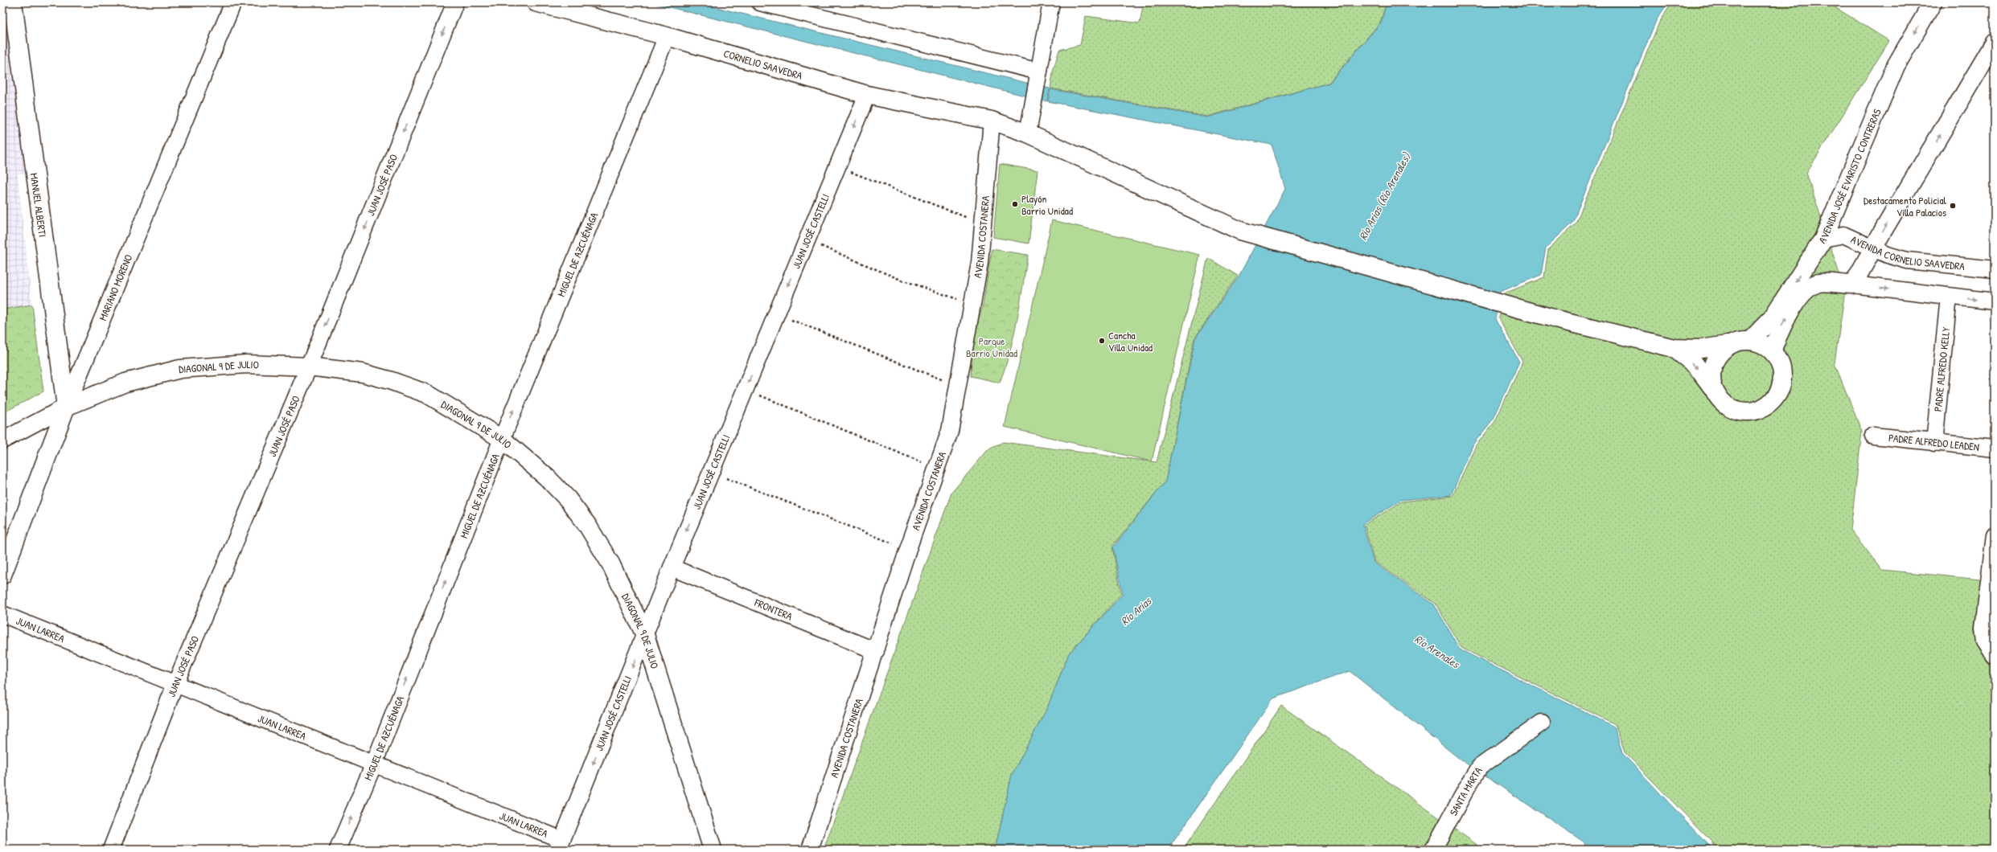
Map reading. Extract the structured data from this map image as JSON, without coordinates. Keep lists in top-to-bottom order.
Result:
{
  "streets": {
    "street": [
      "CORNELIO SAAVEDRA",
      "AVENIDA JOSÉ EVARISTO CONTRERAS",
      "JUAN JOSÉ PASO",
      "MANUEL ALBERTI",
      "JUAN JOSÉ CASTELLI",
      "AVENIDA COSTANERA",
      "AVENIDA CORNELIO SAAVEDRA",
      "MIGUEL DE AZCUÉNAGA",
      "MARIANO MORENO",
      "DIAGONAL 9 DE JULIO",
      "PADRE ALFREDO KELLY",
      "PADRE ALFREDO LEADEN",
      "FRONTERA",
      "JUAN LARREA",
      "SANTA MARTA"
    ]
  },
  "crossings": [
    ["CORNELIO SAAVEDRA", "JUAN JOSÉ CASTELLI"],
    ["CORNELIO SAAVEDRA", "AVENIDA COSTANERA"],
    ["CORNELIO SAAVEDRA", "MIGUEL DE AZCUÉNAGA"],
    ["AVENIDA JOSÉ EVARISTO CONTRERAS", "AVENIDA CORNELIO SAAVEDRA"],
    ["JUAN JOSÉ PASO", "DIAGONAL 9 DE JULIO"],
    ["JUAN JOSÉ PASO", "JUAN LARREA"],
    ["MANUEL ALBERTI", "MARIANO MORENO"],
    ["MANUEL ALBERTI", "DIAGONAL 9 DE JULIO"],
    ["JUAN JOSÉ CASTELLI", "DIAGONAL 9 DE JULIO"],
    ["JUAN JOSÉ CASTELLI", "FRONTERA"],
    ["JUAN JOSÉ CASTELLI", "JUAN LARREA"],
    ["AVENIDA COSTANERA", "FRONTERA"],
    ["MIGUEL DE AZCUÉNAGA", "DIAGONAL 9 DE JULIO"],
    ["MIGUEL DE AZCUÉNAGA", "JUAN LARREA"],
    ["MARIANO MORENO", "DIAGONAL 9 DE JULIO"],
    ["PADRE ALFREDO KELLY", "PADRE ALFREDO LEADEN"]
  ],
  "one_way": ["JUAN JOSÉ PASO", "JUAN JOSÉ CASTELLI", "MIGUEL DE AZCUÉNAGA"],
  "water": ["Río Arias (Río Arenales)", "Río Arias", "Río Arenales"],
  "parks": ["Parque Barrio Unidad"],
  "places": ["Playón Barrio Unidad", "Destacamento Policial Villa Palacios", "Cancha Villa Unidad"]
}
